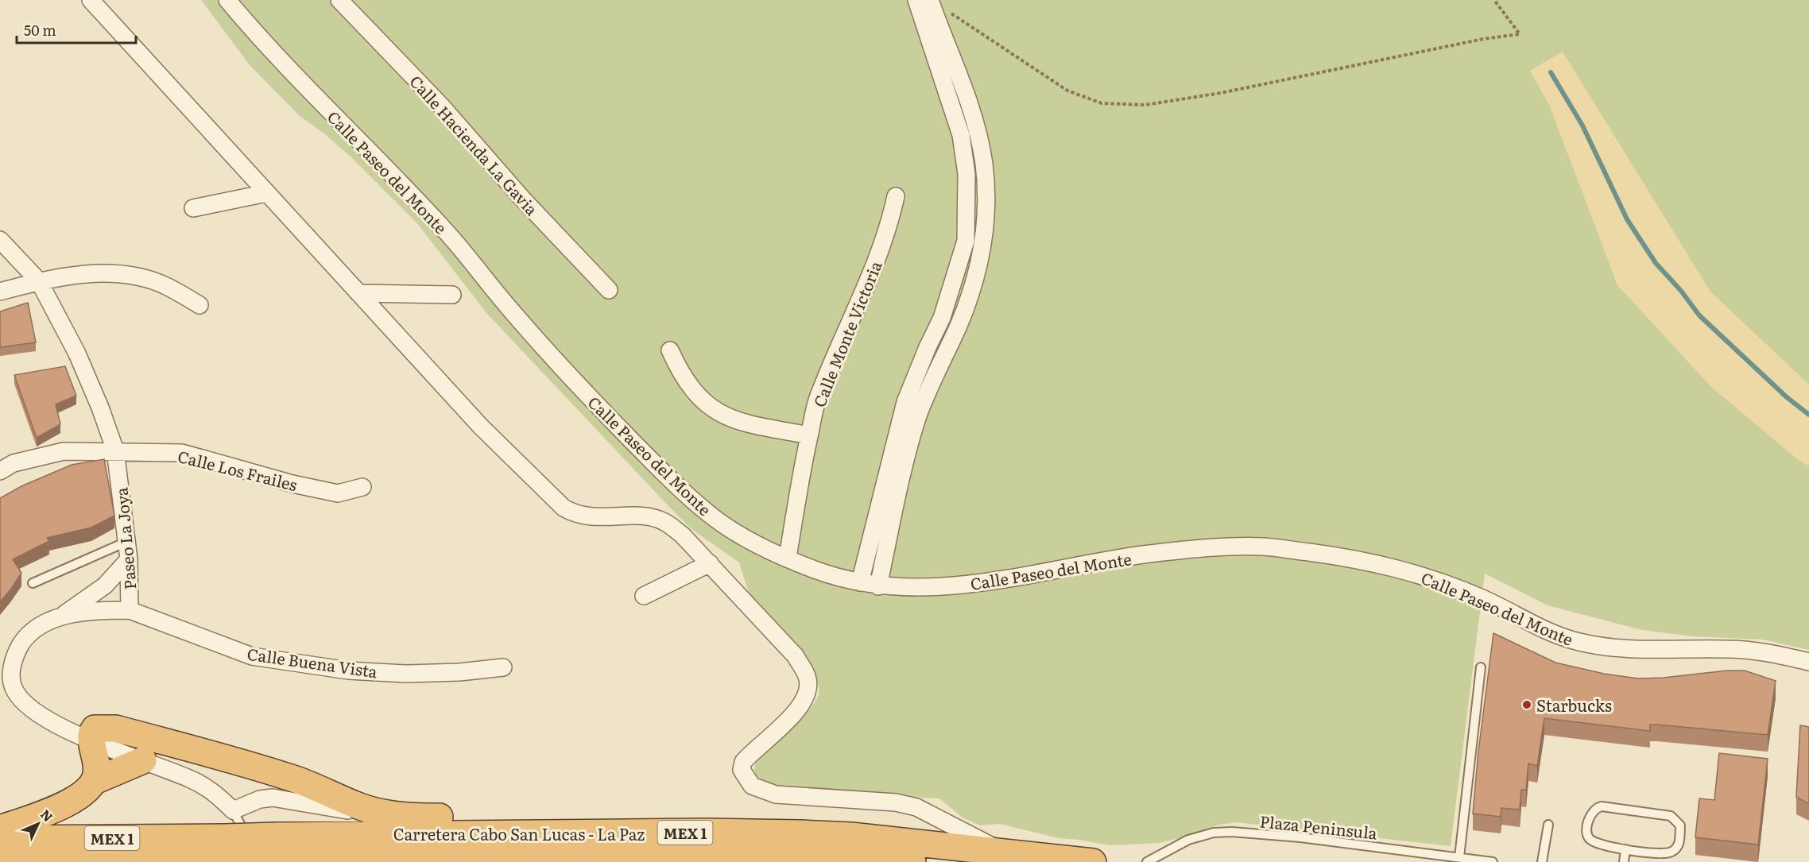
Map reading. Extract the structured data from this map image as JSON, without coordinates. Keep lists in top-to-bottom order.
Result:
{
  "streets": {
    "highway": ["MEX 1", "Carretera Cabo San Lucas - La Paz"],
    "street": [
      "Calle Hacienda La Gavia",
      "Calle Paseo del Monte",
      "Calle Monte Victoria",
      "Calle Los Frailes",
      "Paseo La Joya",
      "Calle Buena Vista"
    ],
    "lane": ["Plaza Peninsula"]
  },
  "crossings": [
    ["Calle Paseo del Monte", "Calle Monte Victoria"],
    ["Calle Los Frailes", "Paseo La Joya"],
    ["Paseo La Joya", "Calle Buena Vista"]
  ],
  "places": ["Starbucks"],
  "scale_bar": "50 m",
  "north": "top right"
}
